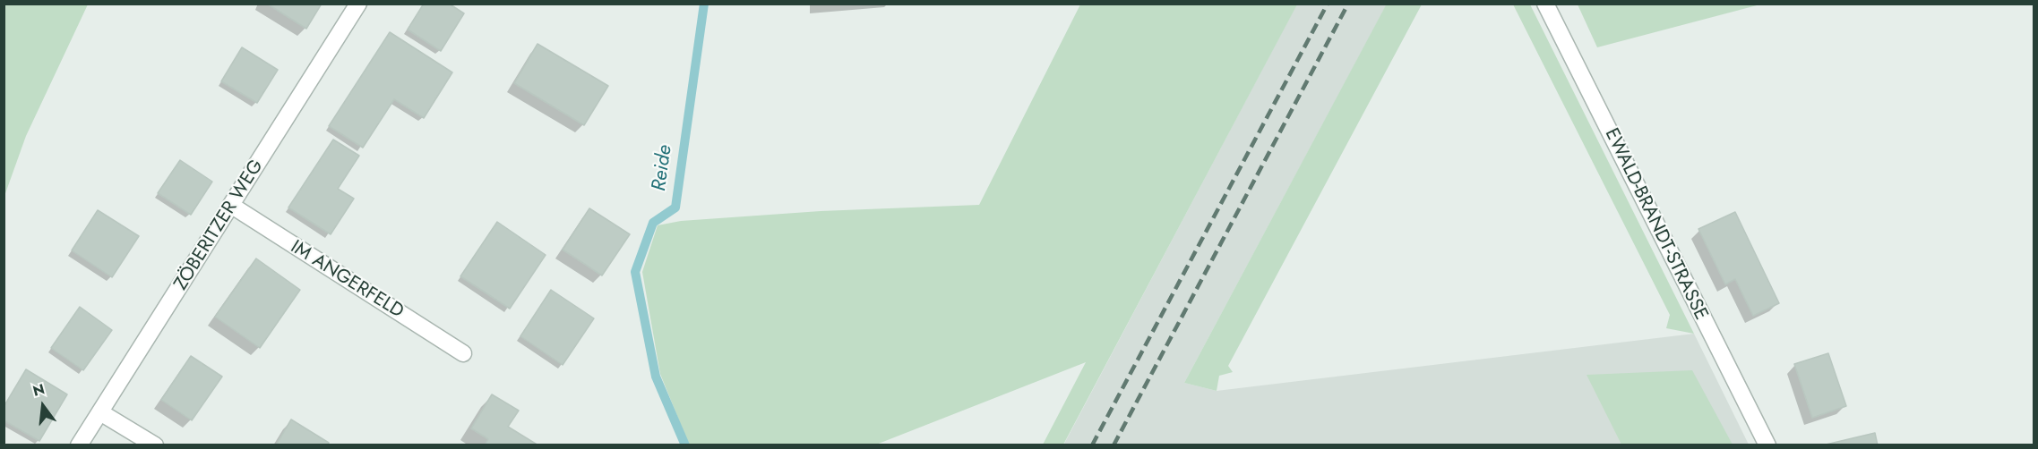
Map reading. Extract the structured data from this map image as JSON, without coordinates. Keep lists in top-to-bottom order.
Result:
{
  "streets": {
    "street": ["EWALD-BRANDT-STRASSE", "ZÖBERITZER WEG", "IM ANGERFELD"]
  },
  "crossings": [
    ["ZÖBERITZER WEG", "IM ANGERFELD"]
  ],
  "water": ["Reide"],
  "north": "top"
}
